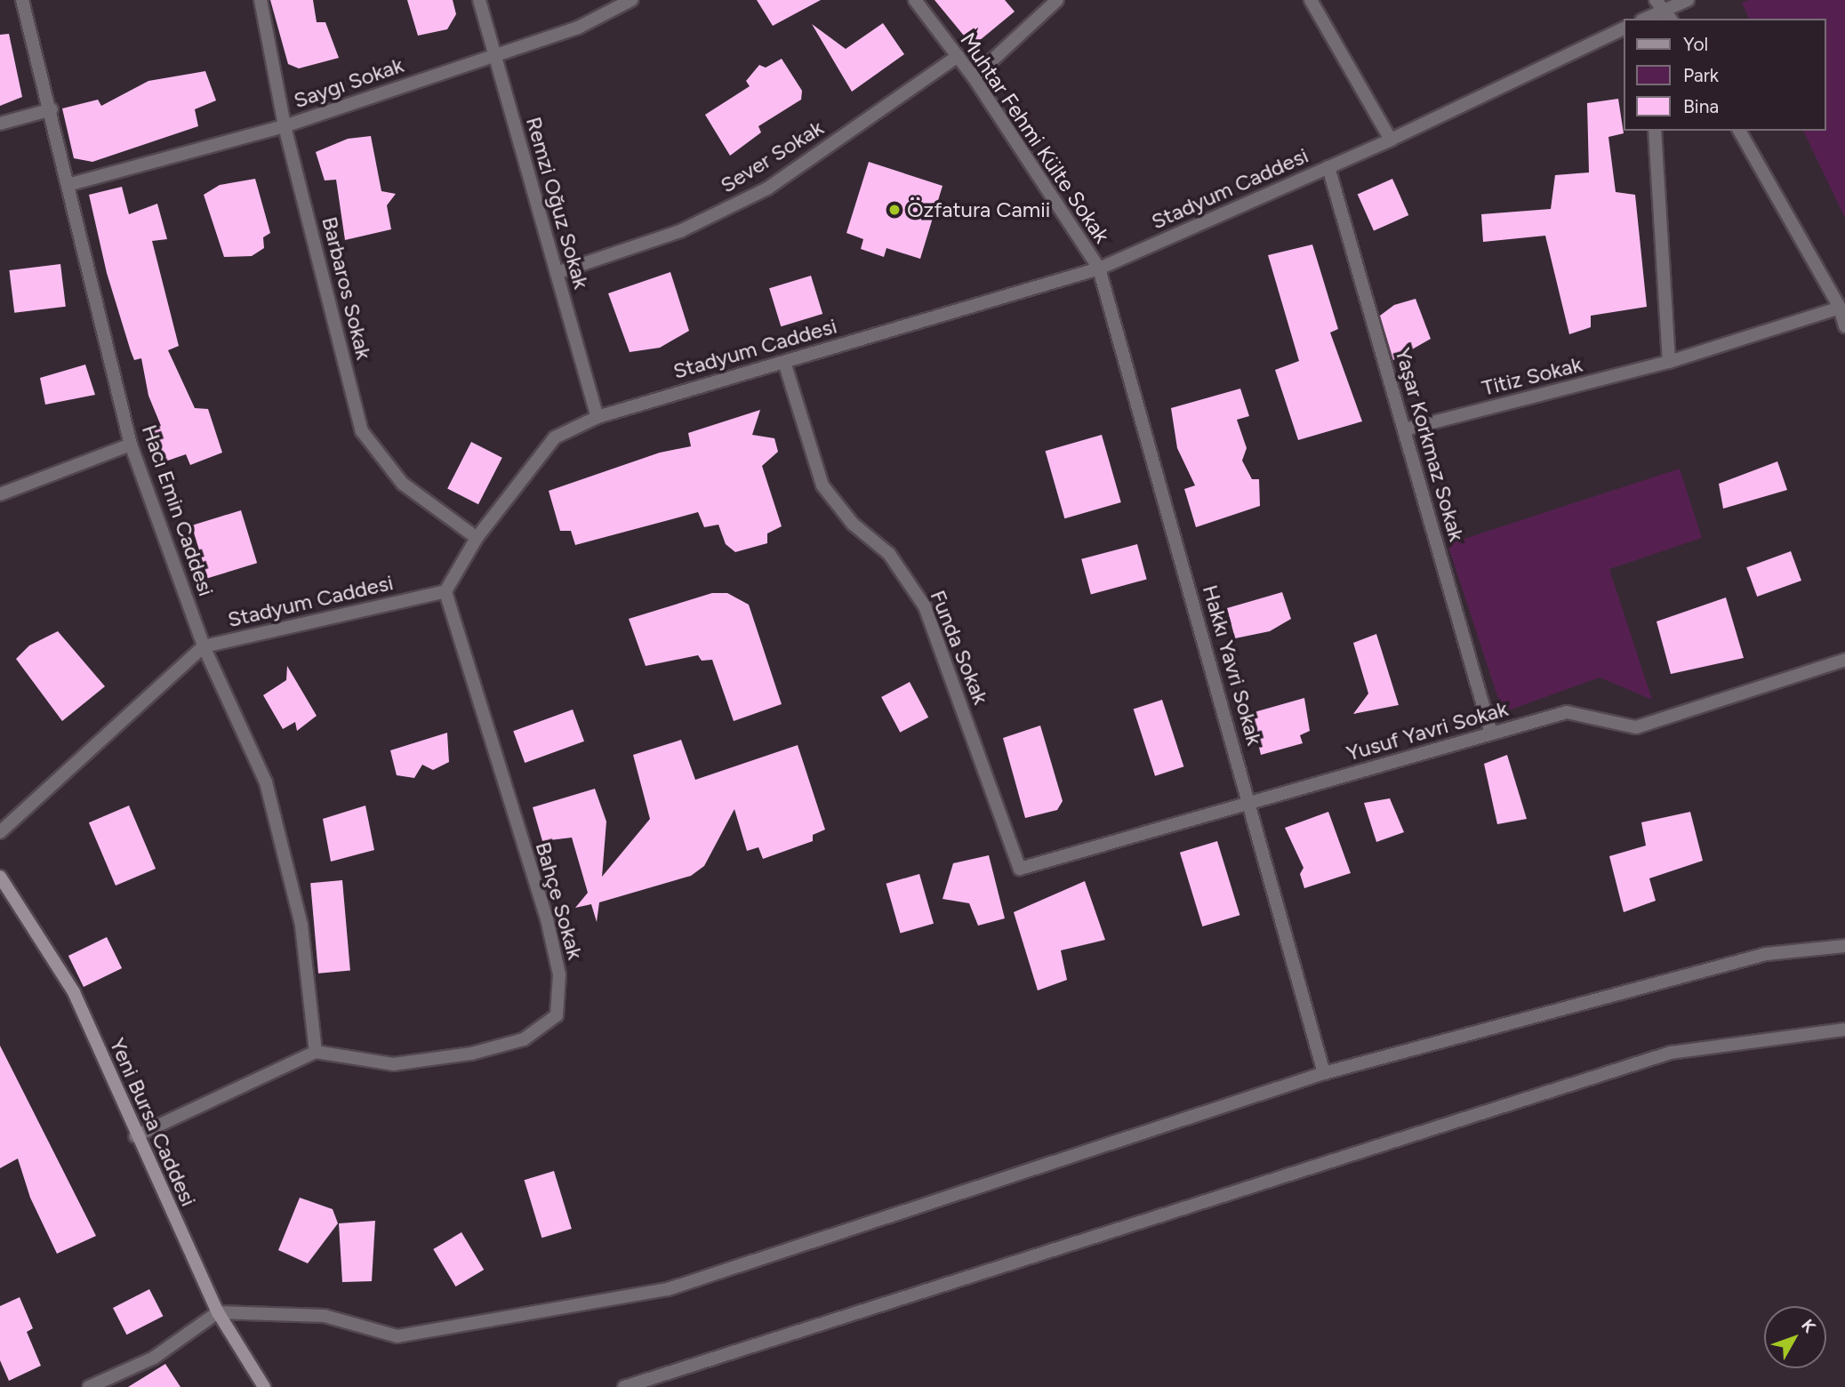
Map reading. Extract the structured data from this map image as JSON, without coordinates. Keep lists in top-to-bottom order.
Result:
{
  "streets": {
    "main road": ["Yeni Bursa Caddesi"],
    "street": [
      "Saygı Sokak",
      "Muhtar Fehmi Külte Sokak",
      "Sever Sokak",
      "Stadyum Caddesi",
      "Remzi Oğuz Sokak",
      "Barbaros Sokak",
      "Titiz Sokak",
      "Yaşar Korkmaz Sokak",
      "Hacı Emin Caddesi",
      "Funda Sokak",
      "Hakkı Yavri Sokak",
      "Yusuf Yavri Sokak",
      "Bahçe Sokak"
    ]
  },
  "crossings": [
    ["Saygı Sokak", "Remzi Oğuz Sokak"],
    ["Saygı Sokak", "Barbaros Sokak"],
    ["Saygı Sokak", "Hacı Emin Caddesi"],
    ["Muhtar Fehmi Külte Sokak", "Sever Sokak"],
    ["Muhtar Fehmi Külte Sokak", "Stadyum Caddesi"],
    ["Muhtar Fehmi Külte Sokak", "Hakkı Yavri Sokak"],
    ["Sever Sokak", "Remzi Oğuz Sokak"],
    ["Stadyum Caddesi", "Remzi Oğuz Sokak"],
    ["Stadyum Caddesi", "Barbaros Sokak"],
    ["Stadyum Caddesi", "Yaşar Korkmaz Sokak"],
    ["Stadyum Caddesi", "Hacı Emin Caddesi"],
    ["Stadyum Caddesi", "Funda Sokak"],
    ["Stadyum Caddesi", "Hakkı Yavri Sokak"],
    ["Stadyum Caddesi", "Bahçe Sokak"],
    ["Titiz Sokak", "Yaşar Korkmaz Sokak"],
    ["Yaşar Korkmaz Sokak", "Yusuf Yavri Sokak"],
    ["Hacı Emin Caddesi", "Bahçe Sokak"],
    ["Funda Sokak", "Yusuf Yavri Sokak"],
    ["Hakkı Yavri Sokak", "Yusuf Yavri Sokak"]
  ],
  "places": ["Özfatura Camii"],
  "legend": ["Yol", "Park", "Bina"],
  "north": "top right"
}
